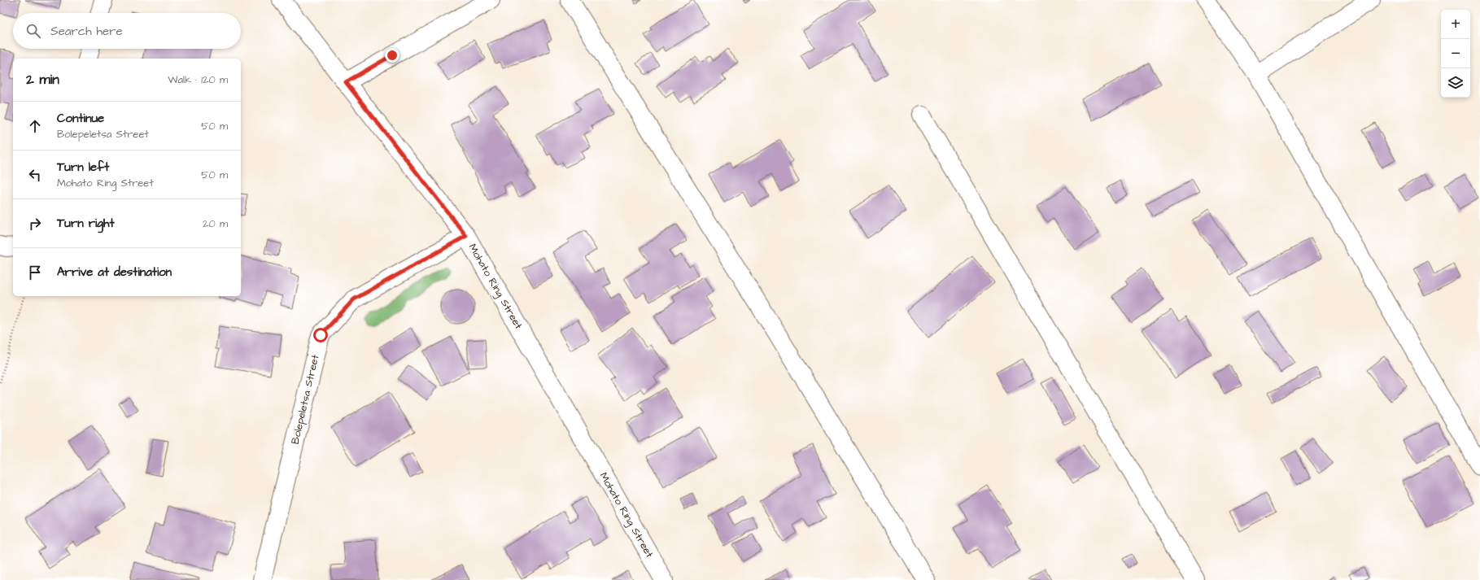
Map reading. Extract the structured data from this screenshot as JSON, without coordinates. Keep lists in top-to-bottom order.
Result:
{
  "streets": {
    "street": ["Mohato Ring Street", "Bolepeletsa Street"]
  },
  "crossings": [
    ["Mohato Ring Street", "Bolepeletsa Street"]
  ],
  "page": {
    "map_buttons": ["+", "−"],
    "search": "Search here",
    "heading": ["2 min", "Walk · 120 m"],
    "list": [
      ["Continue", "Bolepeletsa Street", "50 m"],
      ["Turn left", "Mohato Ring Street", "50 m"],
      ["Turn right", "20 m"],
      "Arrive at destination"
    ]
  }
}
